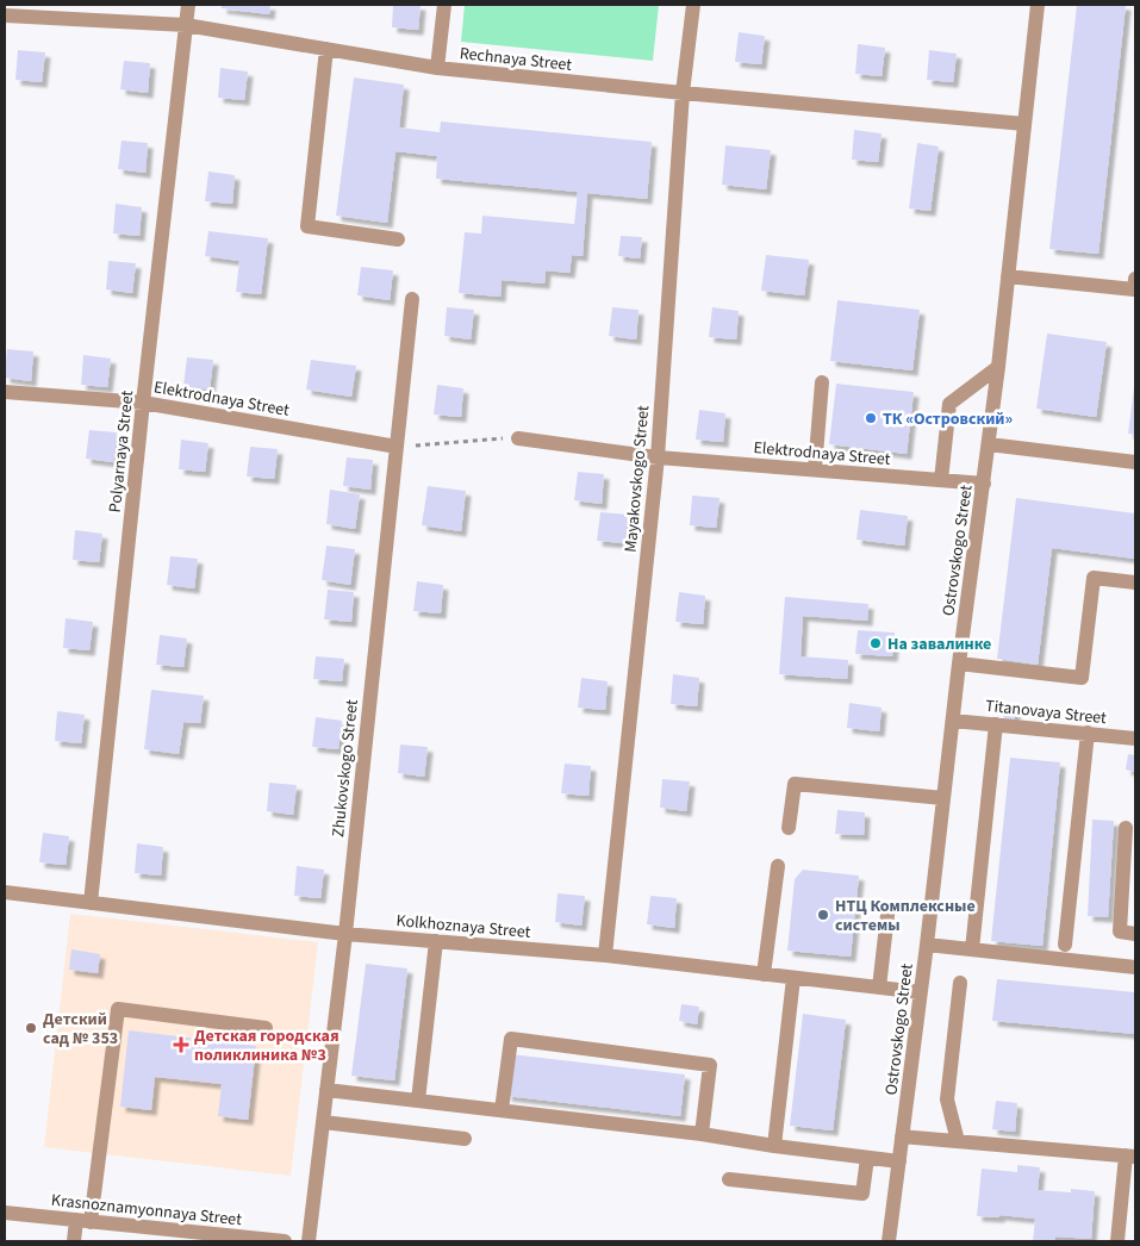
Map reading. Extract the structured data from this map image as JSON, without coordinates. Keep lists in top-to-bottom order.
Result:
{
  "streets": {
    "street": [
      "Rechnaya Street",
      "Elektrodnaya Street",
      "Polyarnaya Street",
      "Mayakovskogo Street",
      "Ostrovskogo Street",
      "Titanovaya Street",
      "Zhukovskogo Street",
      "Kolkhoznaya Street",
      "Krasnoznamyonnaya Street"
    ]
  },
  "crossings": [
    ["Rechnaya Street", "Polyarnaya Street"],
    ["Rechnaya Street", "Mayakovskogo Street"],
    ["Rechnaya Street", "Ostrovskogo Street"],
    ["Elektrodnaya Street", "Polyarnaya Street"],
    ["Elektrodnaya Street", "Mayakovskogo Street"],
    ["Elektrodnaya Street", "Ostrovskogo Street"],
    ["Elektrodnaya Street", "Zhukovskogo Street"],
    ["Polyarnaya Street", "Kolkhoznaya Street"],
    ["Mayakovskogo Street", "Kolkhoznaya Street"],
    ["Ostrovskogo Street", "Titanovaya Street"],
    ["Ostrovskogo Street", "Kolkhoznaya Street"],
    ["Zhukovskogo Street", "Kolkhoznaya Street"]
  ],
  "places": {
    "other": [
      "ТК «Островский»",
      "На завалинке",
      "НТЦ Комплексные системы",
      "Детский сад № 353"
    ],
    "health": ["Детская городская поликлиника №3"]
  }
}
